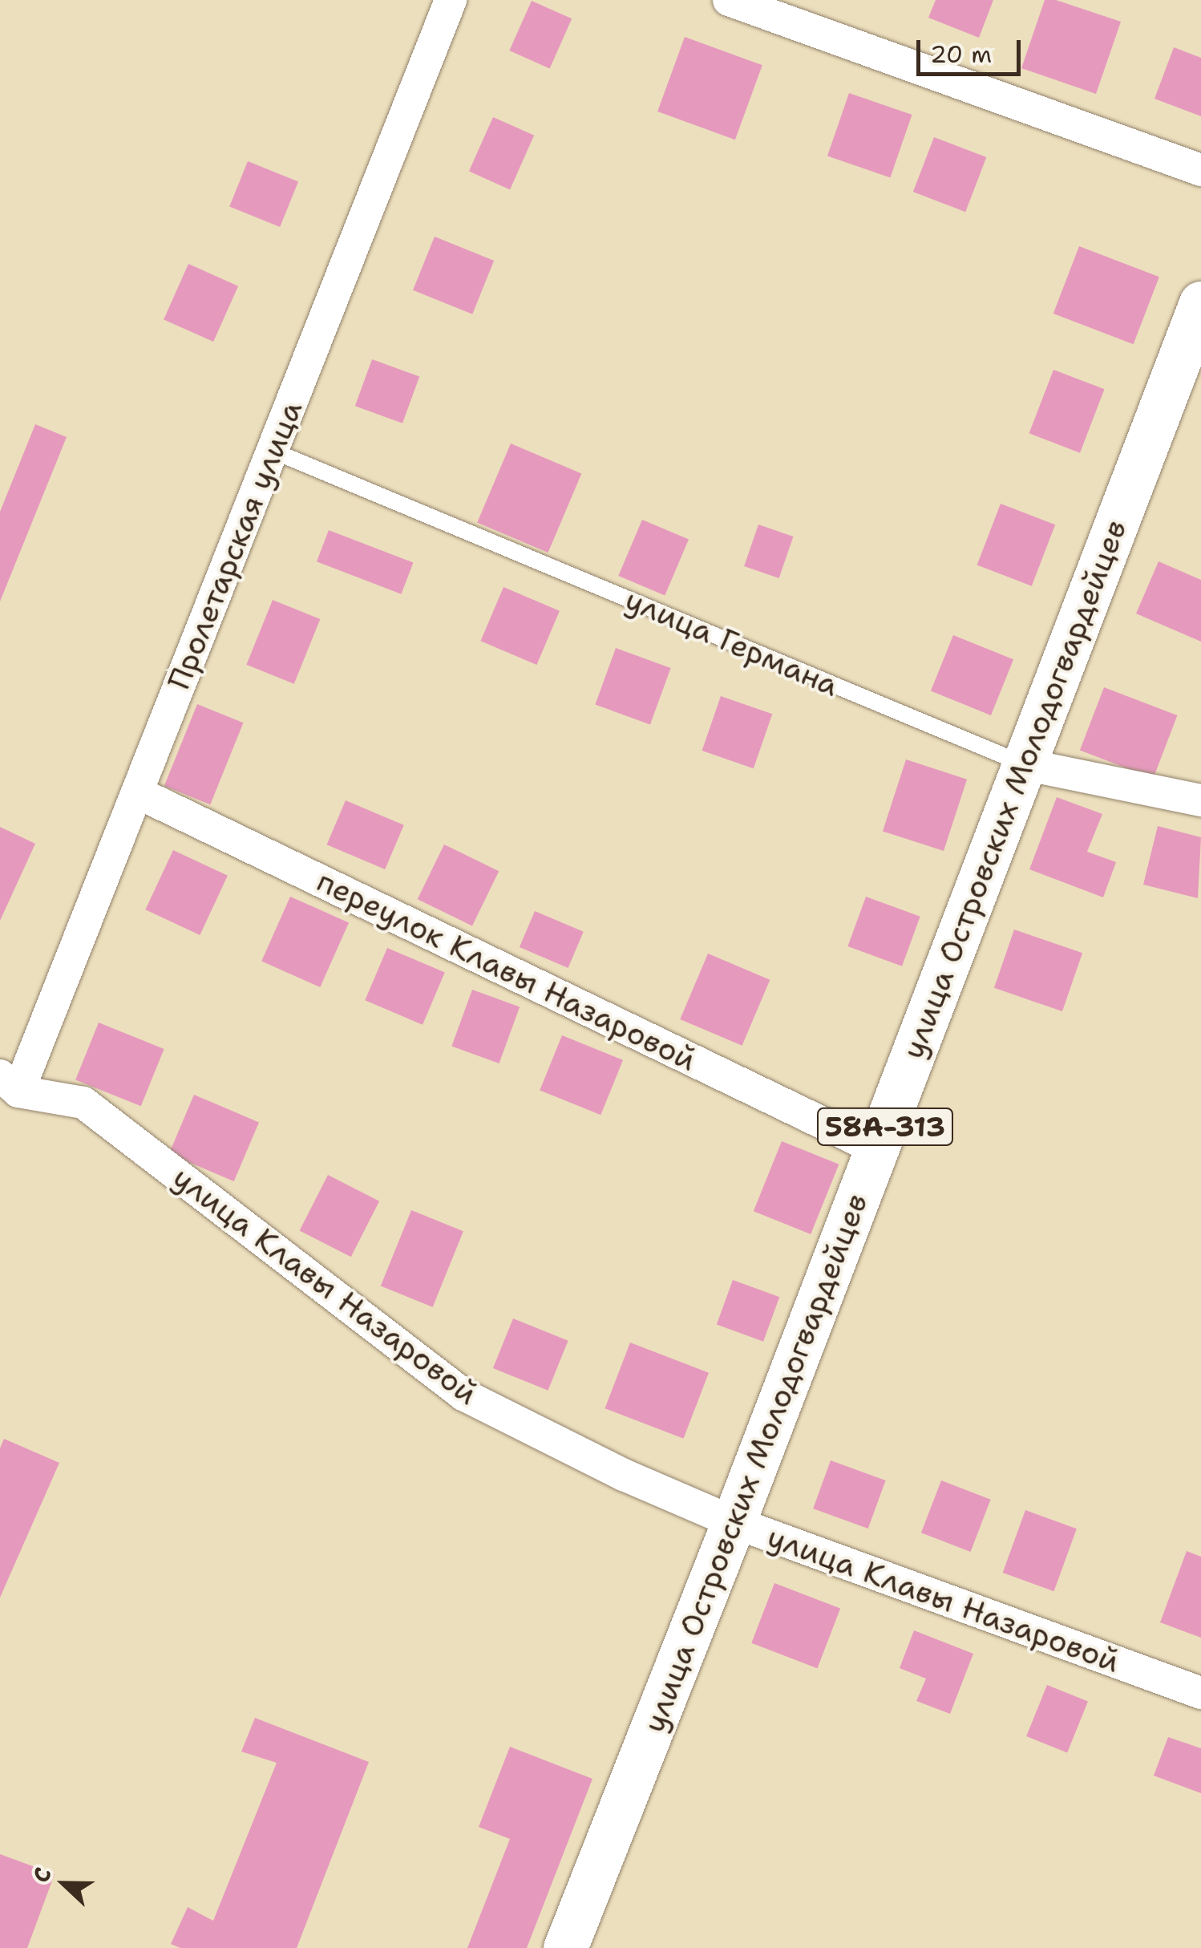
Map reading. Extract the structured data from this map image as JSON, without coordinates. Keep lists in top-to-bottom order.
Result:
{
  "streets": {
    "main road": ["улица Островских Молодогвардейцев", "58А-313"],
    "street": [
      "Пролетарская улица",
      "улица Германа",
      "переулок Клавы Назаровой",
      "улица Клавы Назаровой"
    ]
  },
  "crossings": [
    ["Пролетарская улица", "улица Германа"],
    ["Пролетарская улица", "переулок Клавы Назаровой"],
    ["Пролетарская улица", "улица Клавы Назаровой"],
    ["улица Германа", "улица Островских Молодогвардейцев"],
    ["улица Островских Молодогвардейцев", "переулок Клавы Назаровой"],
    ["улица Островских Молодогвардейцев", "улица Клавы Назаровой"]
  ],
  "scale_bar": "20 m",
  "north": "left"
}
